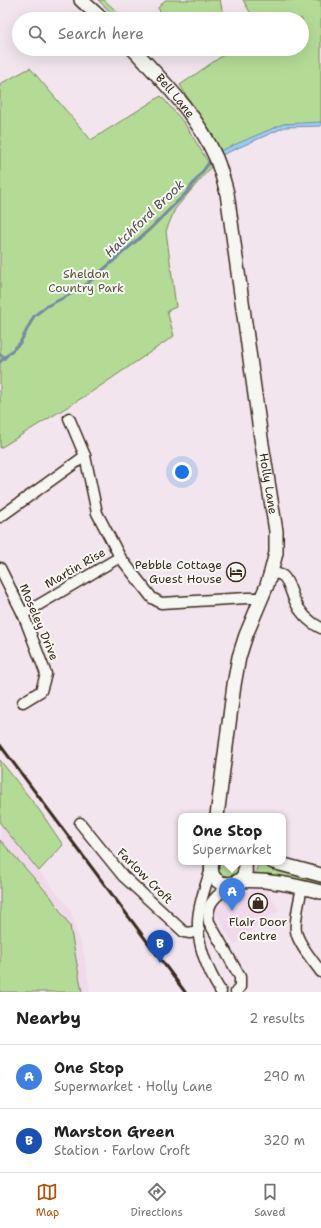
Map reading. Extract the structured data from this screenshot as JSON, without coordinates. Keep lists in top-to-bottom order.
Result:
{
  "streets": {
    "street": [
      "Bell Lane",
      "Holly Lane",
      "Martin Rise",
      "Moseley Drive",
      "Farlow Croft"
    ]
  },
  "crossings": [
    ["Bell Lane", "Holly Lane"],
    ["Martin Rise", "Moseley Drive"]
  ],
  "water": ["Hatchford Brook"],
  "parks": ["Sheldon Country Park"],
  "places": {
    "hotel": ["Pebble Cottage Guest House"],
    "shop": ["Flair Door Centre"]
  },
  "page": {
    "search": "Search here",
    "popup": ["One Stop", "Supermarket"],
    "pins": ["A", "B"],
    "heading": ["Nearby", "2 results"],
    "list": [
      {
        "mark": "A",
        "name": "One Stop",
        "note": "Supermarket · Holly Lane",
        "value": "290 m"
      },
      {
        "mark": "B",
        "name": "Marston Green",
        "note": "Station · Farlow Croft",
        "value": "320 m"
      }
    ],
    "nav": ["Map", "Directions", "Saved"]
  }
}
